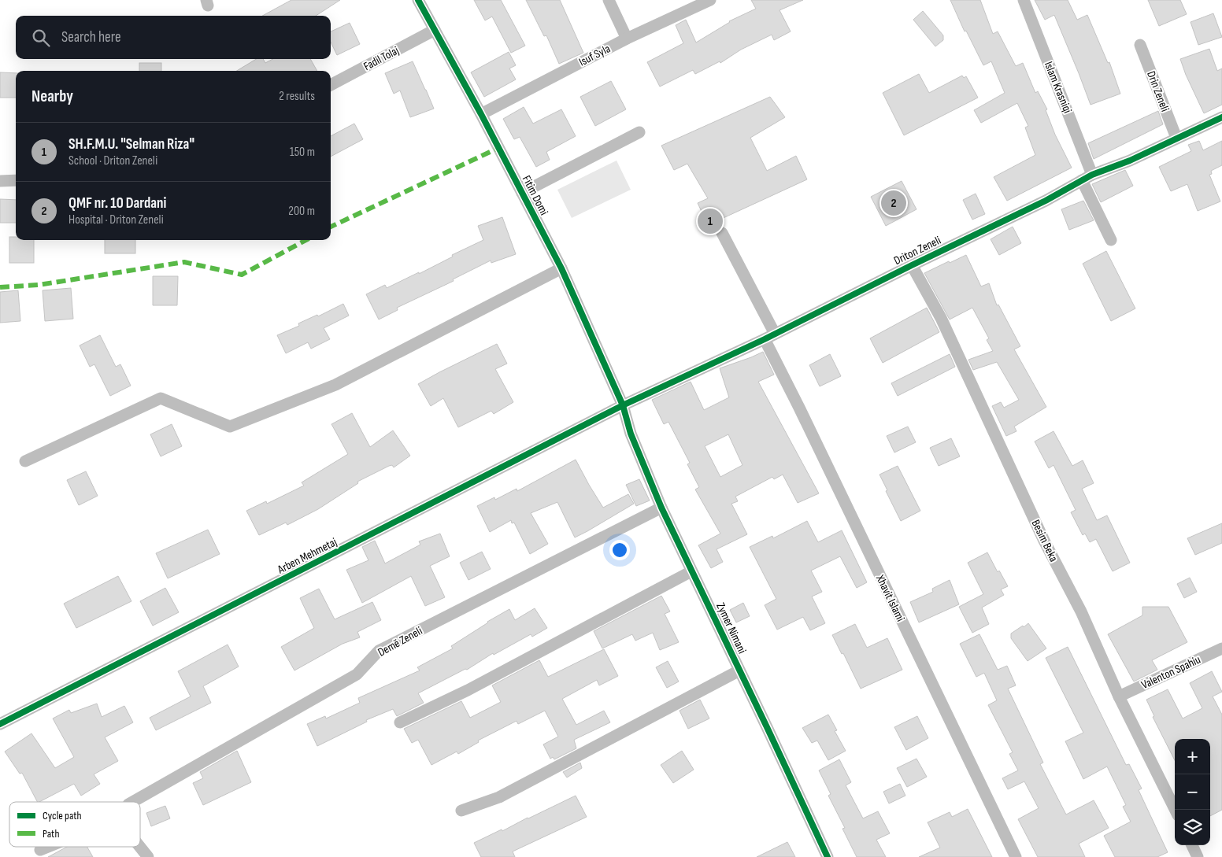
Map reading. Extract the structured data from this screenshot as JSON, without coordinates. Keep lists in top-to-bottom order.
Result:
{
  "streets": {
    "street": [
      "Isuf Syla",
      "Fadil Tolaj",
      "Islam Krasniqi",
      "Drin Zeneli",
      "Fitim Domi",
      "Driton Zeneli",
      "Besim Beka",
      "Arben Mehmetaj",
      "Xhavit Islami",
      "Zymer Nimani",
      "Demë Zeneli",
      "Valenton Spahiu"
    ]
  },
  "crossings": [
    ["Isuf Syla", "Fitim Domi"],
    ["Fadil Tolaj", "Fitim Domi"],
    ["Islam Krasniqi", "Driton Zeneli"],
    ["Drin Zeneli", "Driton Zeneli"],
    ["Fitim Domi", "Driton Zeneli"],
    ["Fitim Domi", "Arben Mehmetaj"],
    ["Fitim Domi", "Zymer Nimani"],
    ["Driton Zeneli", "Besim Beka"],
    ["Driton Zeneli", "Arben Mehmetaj"],
    ["Driton Zeneli", "Xhavit Islami"],
    ["Driton Zeneli", "Zymer Nimani"],
    ["Besim Beka", "Valenton Spahiu"],
    ["Arben Mehmetaj", "Zymer Nimani"],
    ["Zymer Nimani", "Demë Zeneli"]
  ],
  "legend": ["Cycle path", "Path"],
  "page": {
    "search": "Search here",
    "heading": ["Nearby", "2 results"],
    "list": [
      {
        "mark": "1",
        "name": "SH.F.M.U. \"Selman Riza\"",
        "note": "School · Driton Zeneli",
        "value": "150 m"
      },
      {
        "mark": "2",
        "name": "QMF nr. 10 Dardani",
        "note": "Hospital · Driton Zeneli",
        "value": "200 m"
      }
    ],
    "pins": ["2", "1"],
    "map_buttons": ["+", "−"]
  }
}
